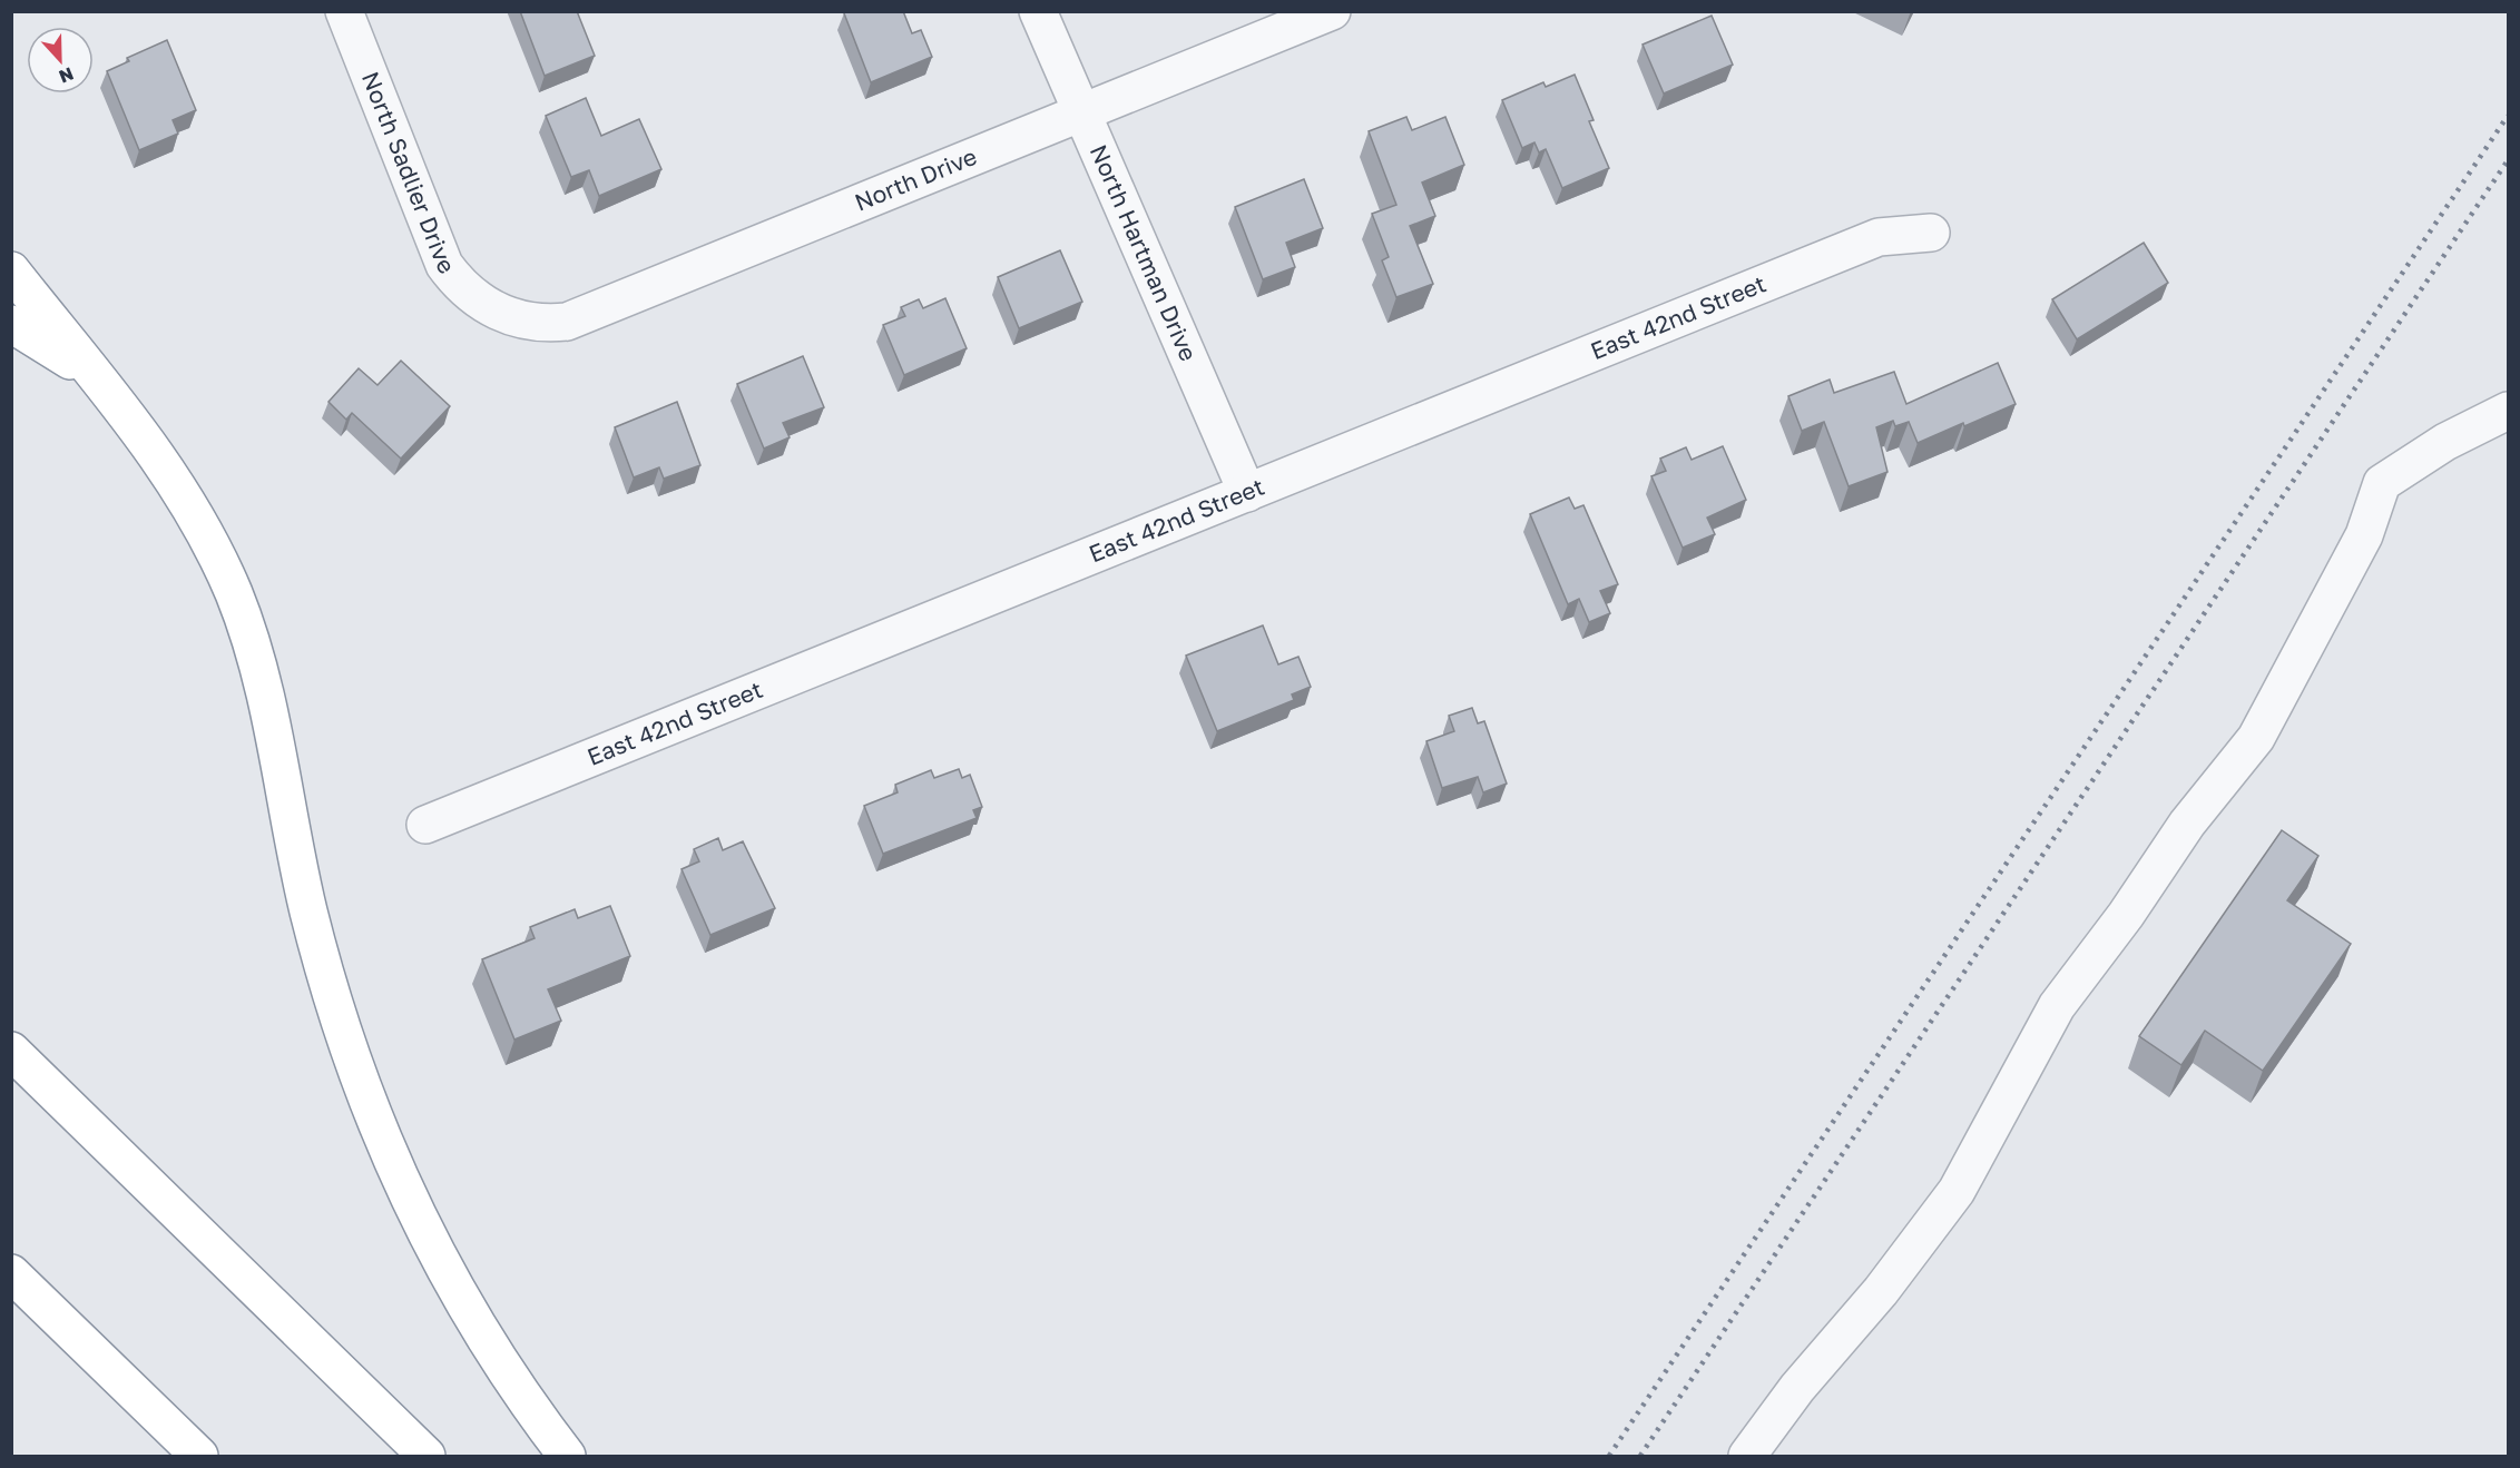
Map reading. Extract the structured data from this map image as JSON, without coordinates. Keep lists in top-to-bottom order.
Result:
{
  "streets": {
    "street": [
      "North Sadlier Drive",
      "North Drive",
      "North Hartman Drive",
      "East 42nd Street"
    ]
  },
  "crossings": [
    ["North Sadlier Drive", "North Drive"],
    ["North Drive", "North Hartman Drive"],
    ["North Hartman Drive", "East 42nd Street"]
  ],
  "north": "bottom"
}
